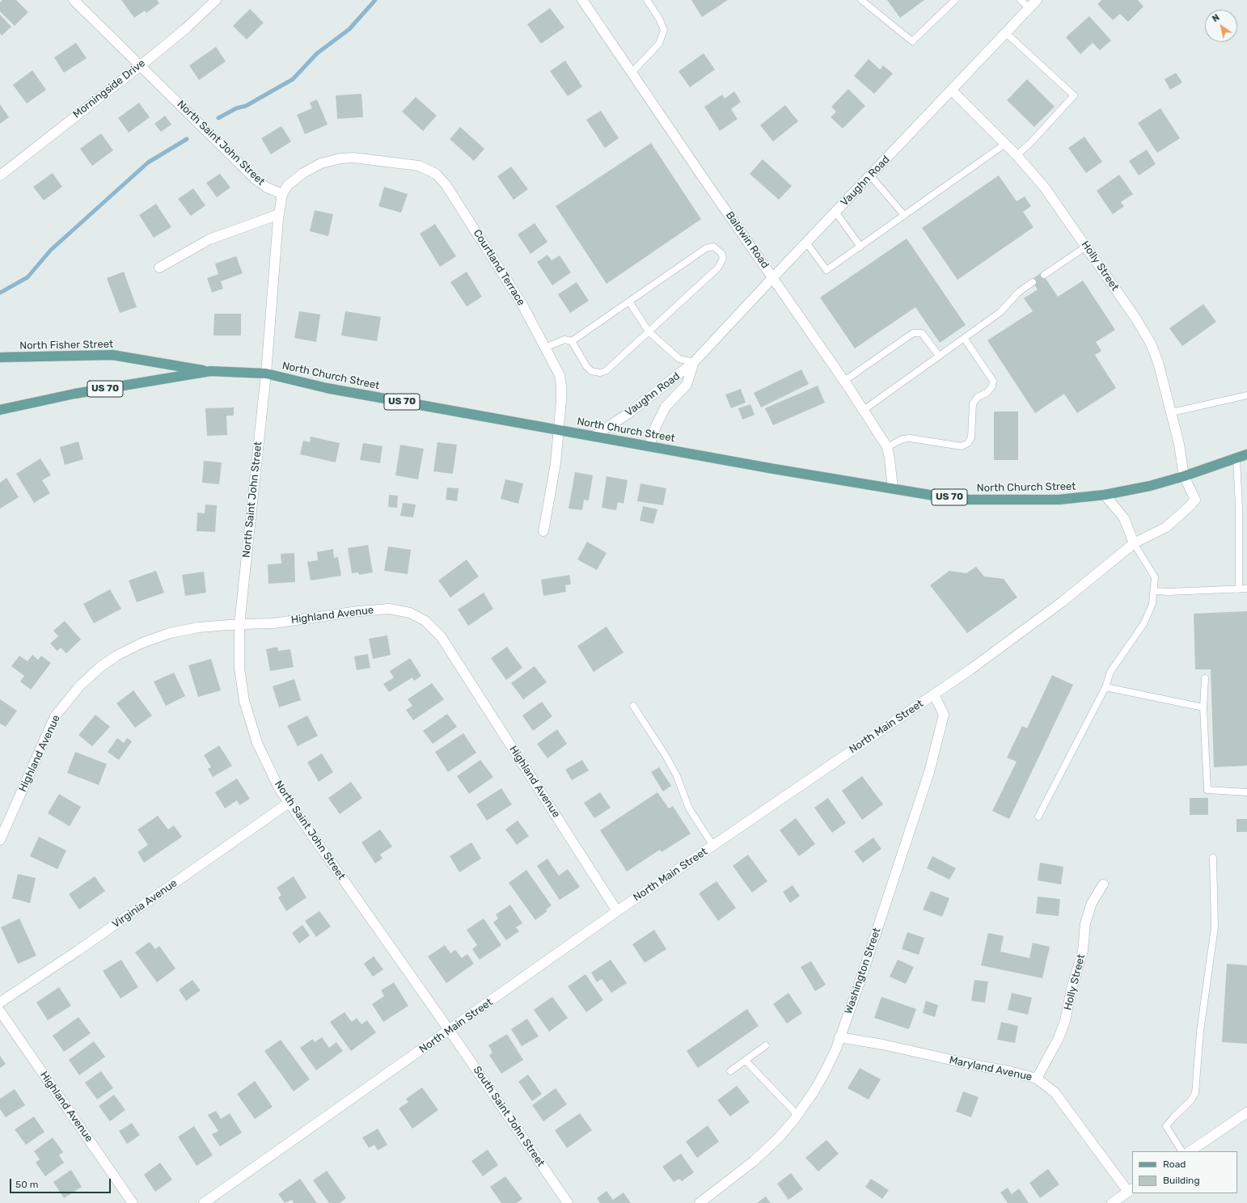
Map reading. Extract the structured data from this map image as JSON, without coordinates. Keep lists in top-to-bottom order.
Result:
{
  "streets": {
    "main road": ["North Fisher Street", "North Church Street", "US 70"],
    "street": [
      "Morningside Drive",
      "North Saint John Street",
      "Vaughn Road",
      "Baldwin Road",
      "Holly Street",
      "Courtland Terrace",
      "Highland Avenue",
      "North Main Street",
      "Virginia Avenue",
      "Washington Street",
      "Maryland Avenue",
      "South Saint John Street"
    ]
  },
  "crossings": [
    ["Morningside Drive", "North Saint John Street"],
    ["North Saint John Street", "Courtland Terrace"],
    ["North Saint John Street", "North Church Street"],
    ["North Saint John Street", "Highland Avenue"],
    ["North Saint John Street", "North Main Street"],
    ["North Saint John Street", "Virginia Avenue"],
    ["North Saint John Street", "South Saint John Street"],
    ["Vaughn Road", "Baldwin Road"],
    ["Vaughn Road", "Holly Street"],
    ["Vaughn Road", "North Church Street"],
    ["Baldwin Road", "North Church Street"],
    ["Holly Street", "North Church Street"],
    ["Holly Street", "North Main Street"],
    ["Holly Street", "Maryland Avenue"],
    ["Courtland Terrace", "North Church Street"],
    ["North Fisher Street", "North Church Street"],
    ["North Church Street", "North Main Street"],
    ["Highland Avenue", "North Main Street"],
    ["North Main Street", "Washington Street"],
    ["North Main Street", "South Saint John Street"],
    ["Washington Street", "Maryland Avenue"]
  ],
  "legend": ["Road", "Building"],
  "scale_bar": "50 m",
  "north": "top left"
}
